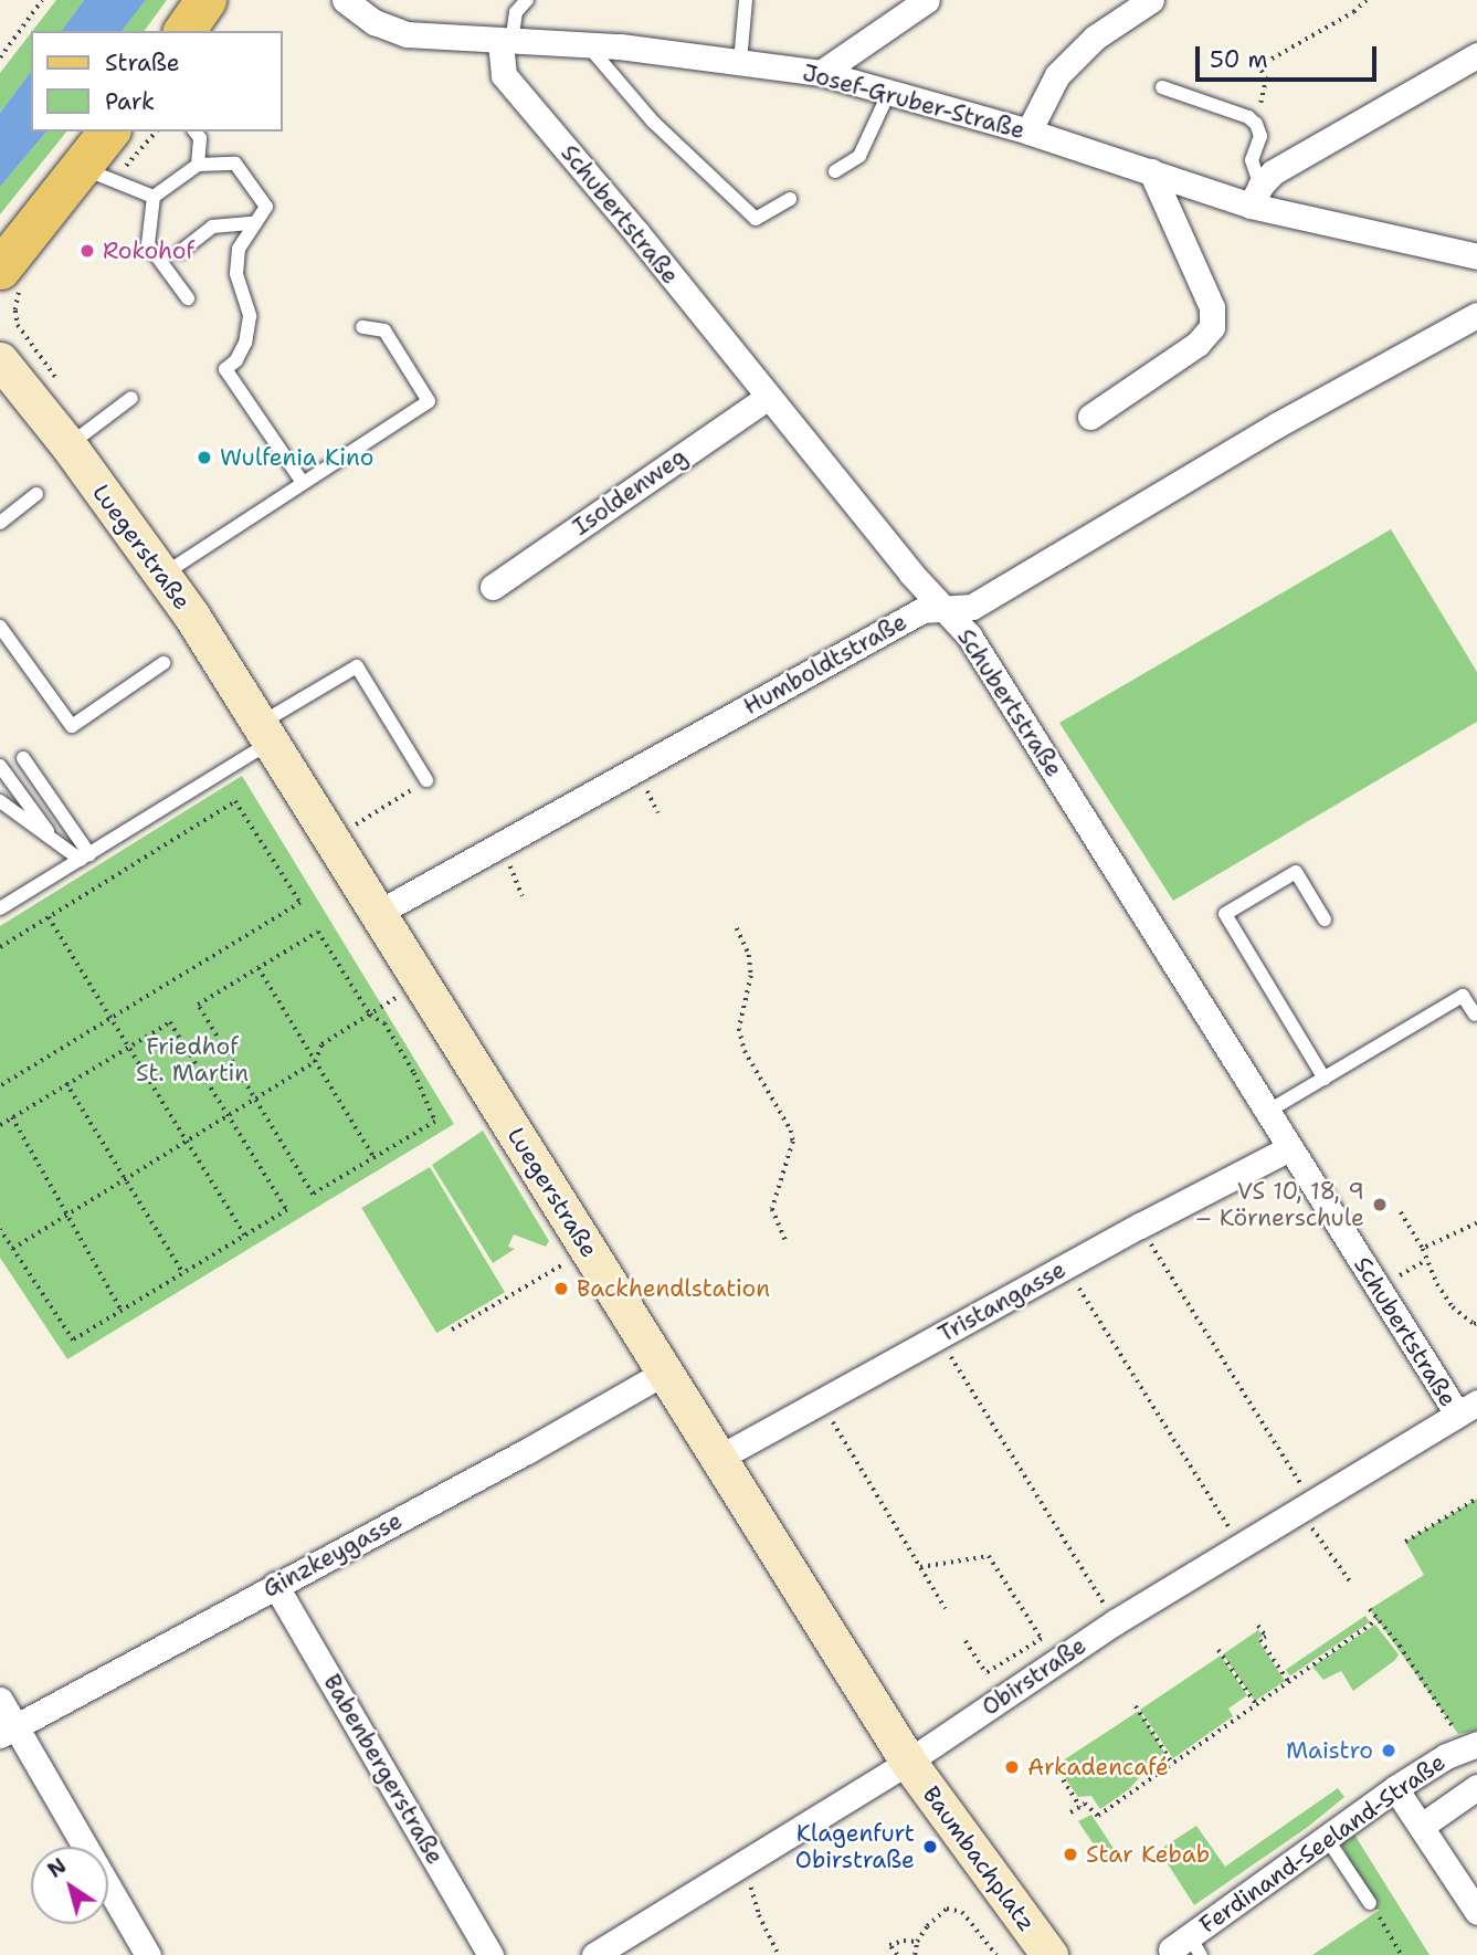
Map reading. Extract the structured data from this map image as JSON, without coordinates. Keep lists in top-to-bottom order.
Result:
{
  "streets": {
    "street": [
      "Josef-Gruber-Straße",
      "Schubertstraße",
      "Isoldenweg",
      "Luegerstraße",
      "Humboldtstraße",
      "Tristangasse",
      "Ginzkeygasse",
      "Obirstraße",
      "Babenbergerstraße",
      "Ferdinand-Seeland-Straße",
      "Baumbachplatz"
    ]
  },
  "crossings": [
    ["Josef-Gruber-Straße", "Schubertstraße"],
    ["Schubertstraße", "Isoldenweg"],
    ["Schubertstraße", "Humboldtstraße"],
    ["Schubertstraße", "Tristangasse"],
    ["Schubertstraße", "Obirstraße"],
    ["Luegerstraße", "Humboldtstraße"],
    ["Luegerstraße", "Tristangasse"],
    ["Luegerstraße", "Ginzkeygasse"],
    ["Luegerstraße", "Obirstraße"],
    ["Luegerstraße", "Baumbachplatz"],
    ["Ginzkeygasse", "Babenbergerstraße"],
    ["Obirstraße", "Baumbachplatz"]
  ],
  "parks": ["Friedhof St. Martin"],
  "places": [
    "Rokohof",
    "Wulfenia Kino",
    "VS 10, 18, 9 – Körnerschule",
    "Backhendlstation",
    "Maistro",
    "Arkadencafé",
    "Klagenfurt Obirstraße",
    "Star Kebab"
  ],
  "legend": ["Straße", "Park"],
  "scale_bar": "50 m",
  "north": "top left"
}
